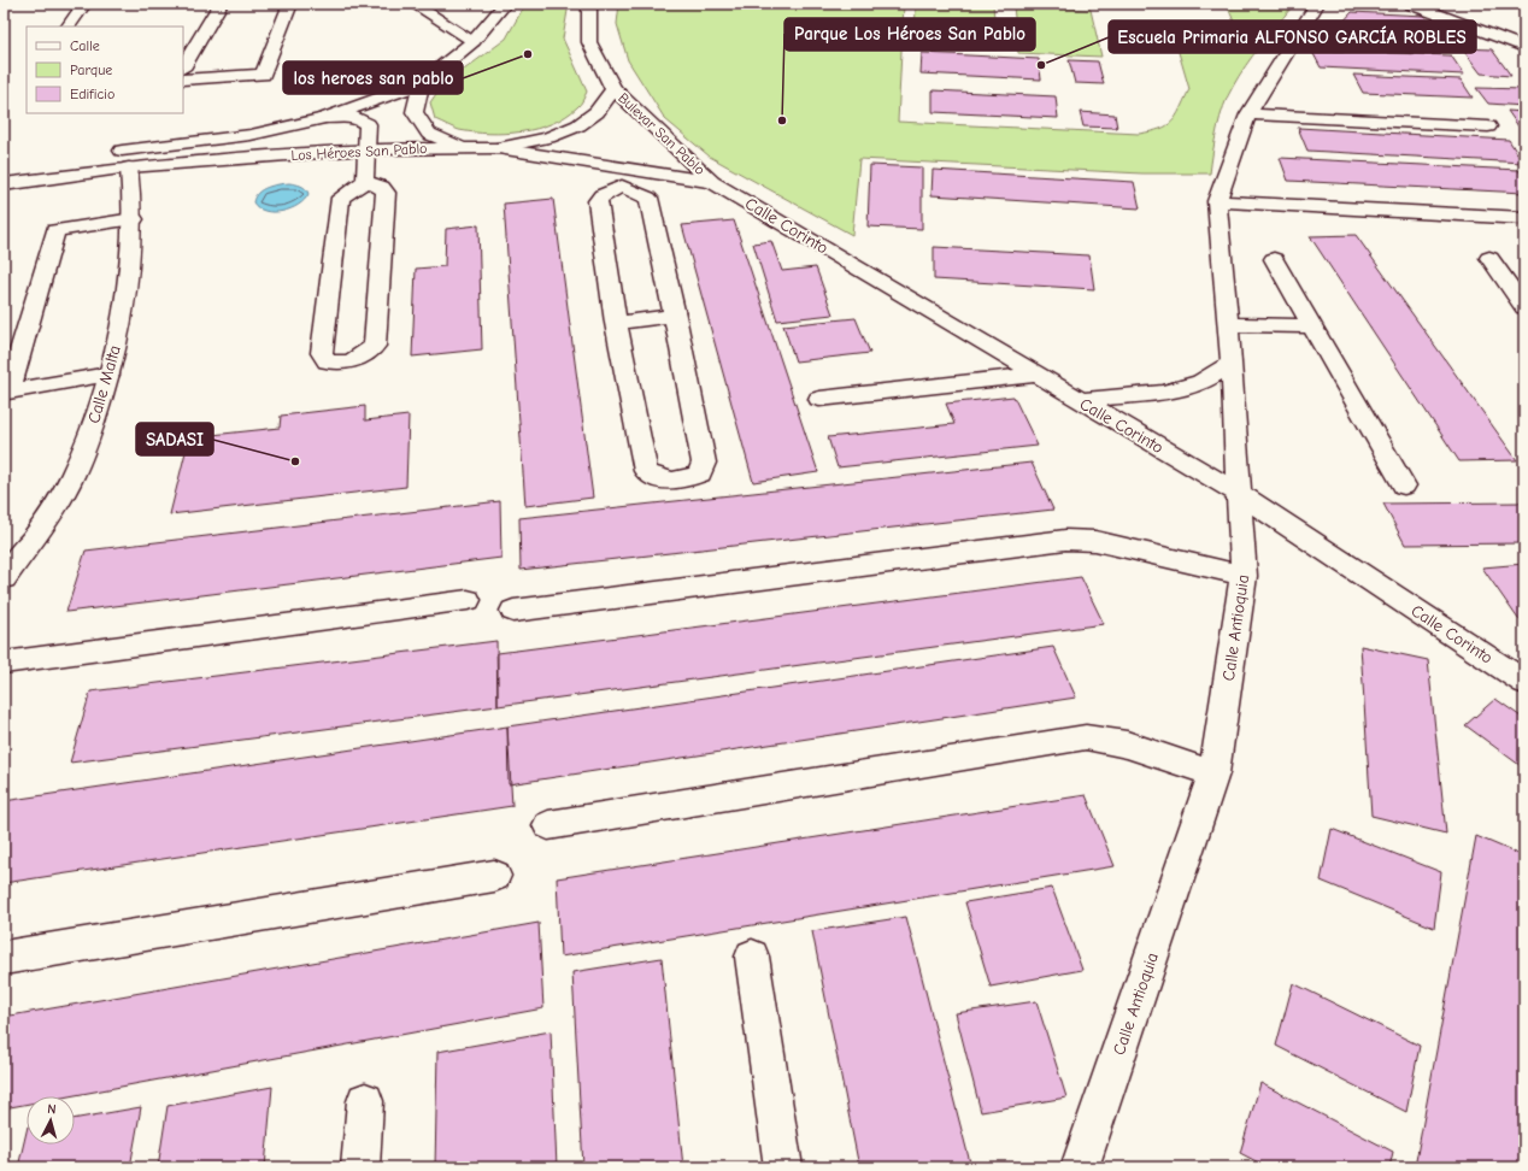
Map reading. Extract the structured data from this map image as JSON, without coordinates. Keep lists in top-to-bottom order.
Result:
{
  "streets": {
    "street": [
      "Bulevar San Pablo",
      "Los Héroes San Pablo",
      "Calle Corinto",
      "Calle Malta",
      "Calle Antioquia"
    ]
  },
  "crossings": [
    ["Bulevar San Pablo", "Los Héroes San Pablo"],
    ["Bulevar San Pablo", "Calle Corinto"],
    ["Los Héroes San Pablo", "Calle Corinto"],
    ["Los Héroes San Pablo", "Calle Malta"],
    ["Calle Corinto", "Calle Antioquia"]
  ],
  "places": [
    "los heroes san pablo",
    "Escuela Primaria ALFONSO GARCÍA ROBLES",
    "Parque Los Héroes San Pablo",
    "SADASI"
  ],
  "legend": ["Calle", "Parque", "Edificio"],
  "north": "top"
}
